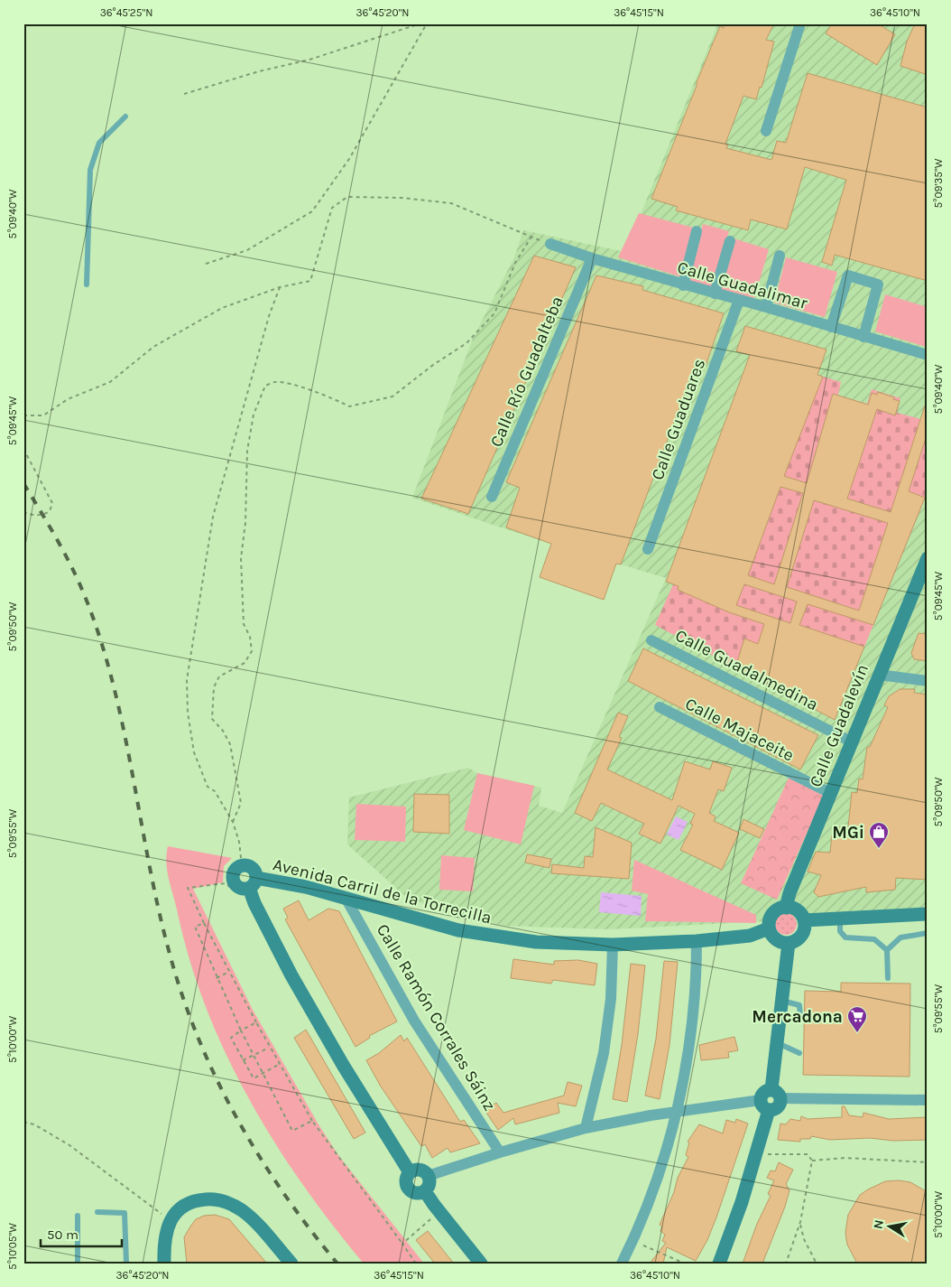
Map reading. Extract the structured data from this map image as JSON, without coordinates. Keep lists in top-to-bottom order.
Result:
{
  "streets": {
    "street": [
      "Calle Guadalimar",
      "Calle Río Guadalteba",
      "Calle Guaduares",
      "Calle Guadalmedina",
      "Calle Guadalevín",
      "Calle Majaceite",
      "Avenida Carril de la Torrecilla",
      "Calle Ramón Corrales Sáinz"
    ]
  },
  "crossings": [
    ["Calle Guadalimar", "Calle Río Guadalteba"],
    ["Calle Guadalimar", "Calle Guaduares"],
    ["Calle Guadalmedina", "Calle Guadalevín"],
    ["Calle Guadalevín", "Calle Majaceite"],
    ["Calle Guadalevín", "Avenida Carril de la Torrecilla"],
    ["Avenida Carril de la Torrecilla", "Calle Ramón Corrales Sáinz"]
  ],
  "places": {
    "shop": ["MGi"],
    "supermarket": ["Mercadona"]
  },
  "scale_bar": "50 m",
  "north": "left",
  "coordinates": [
    "36°45'25\"N",
    "36°45'20\"N",
    "36°45'15\"N",
    "36°45'10\"N",
    "5°09'35\"W",
    "5°09'40\"W",
    "5°09'45\"W",
    "5°09'50\"W",
    "5°09'55\"W",
    "5°10'00\"W",
    "5°10'05\"W"
  ]
}
